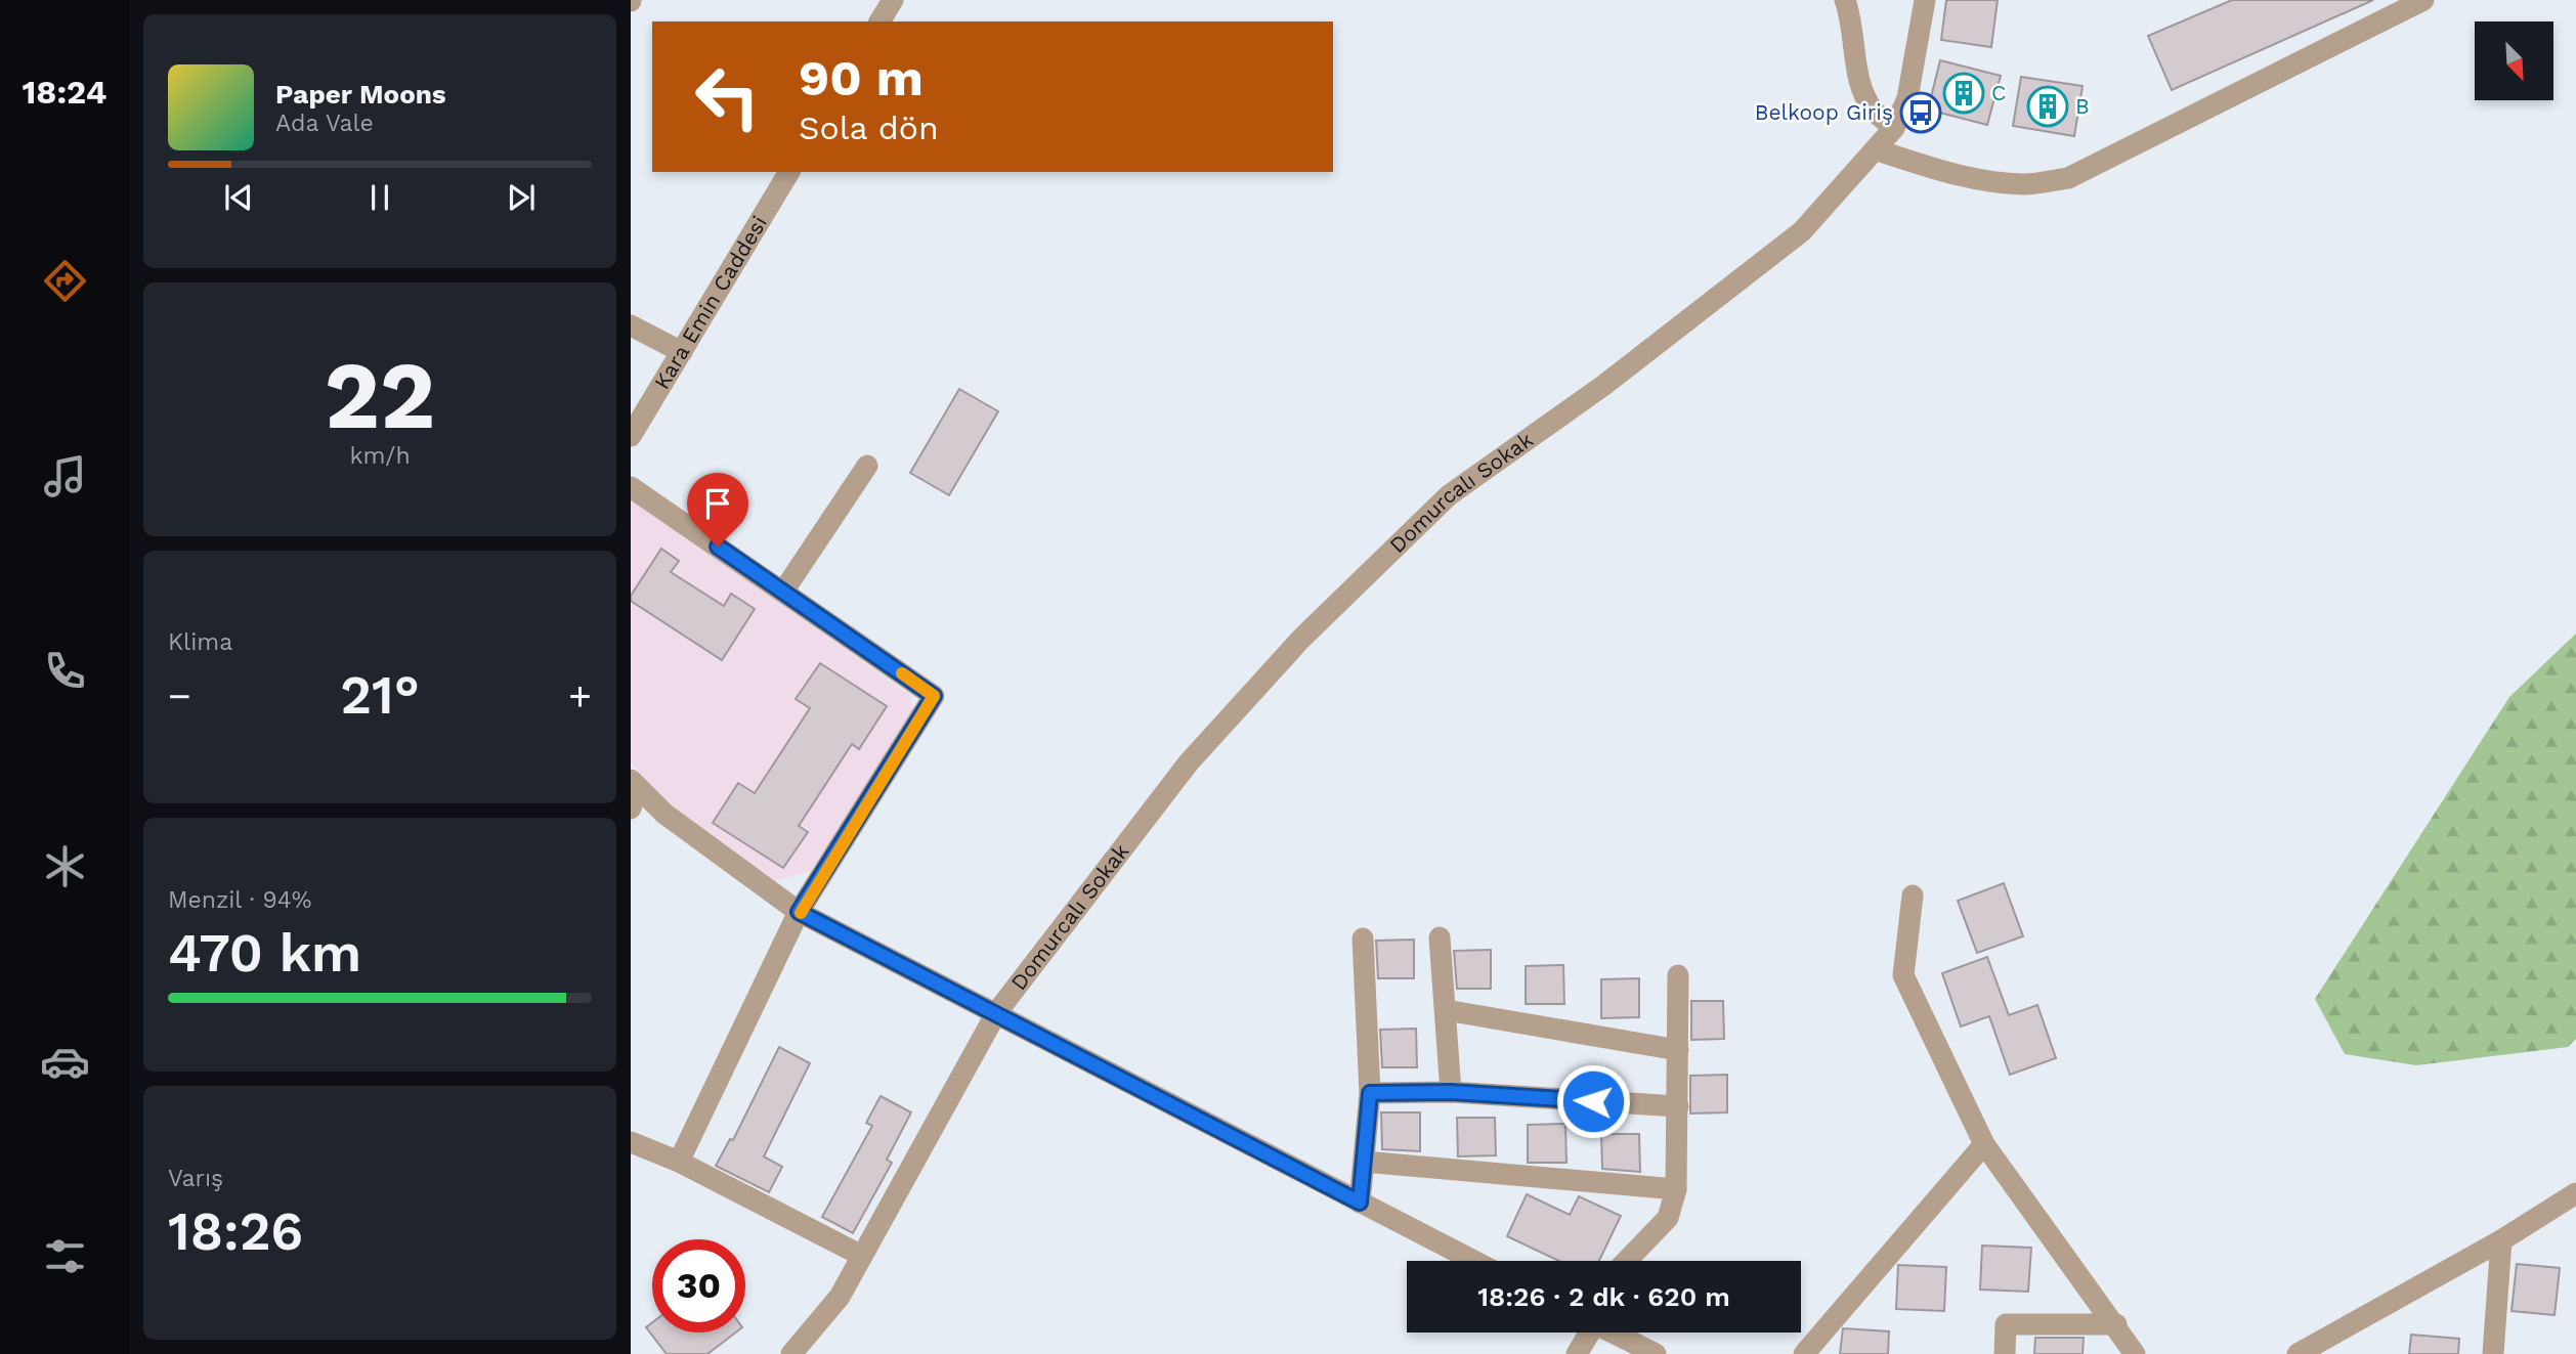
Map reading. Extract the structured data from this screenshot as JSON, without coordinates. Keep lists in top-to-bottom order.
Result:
{
  "streets": {
    "street": ["Kara Emin Caddesi", "Domurcalı Sokak"]
  },
  "places": {
    "building": ["C", "B"],
    "bus stop": ["Belkoop Giriş"]
  },
  "north": "bottom right",
  "page": {
    "tabs": "18:24",
    "turn": ["90 m", "Sola dön"],
    "song": ["Paper Moons", "Ada Vale"],
    "tile": [
      ["22", "km/h"],
      "Klima",
      ["Menzil · 94%", "470 km"],
      ["Varış", "18:26"]
    ],
    "heat": ["−", "21°", "+"],
    "limit": "30",
    "trip": "18:26 · 2 dk · 620 m"
  }
}
